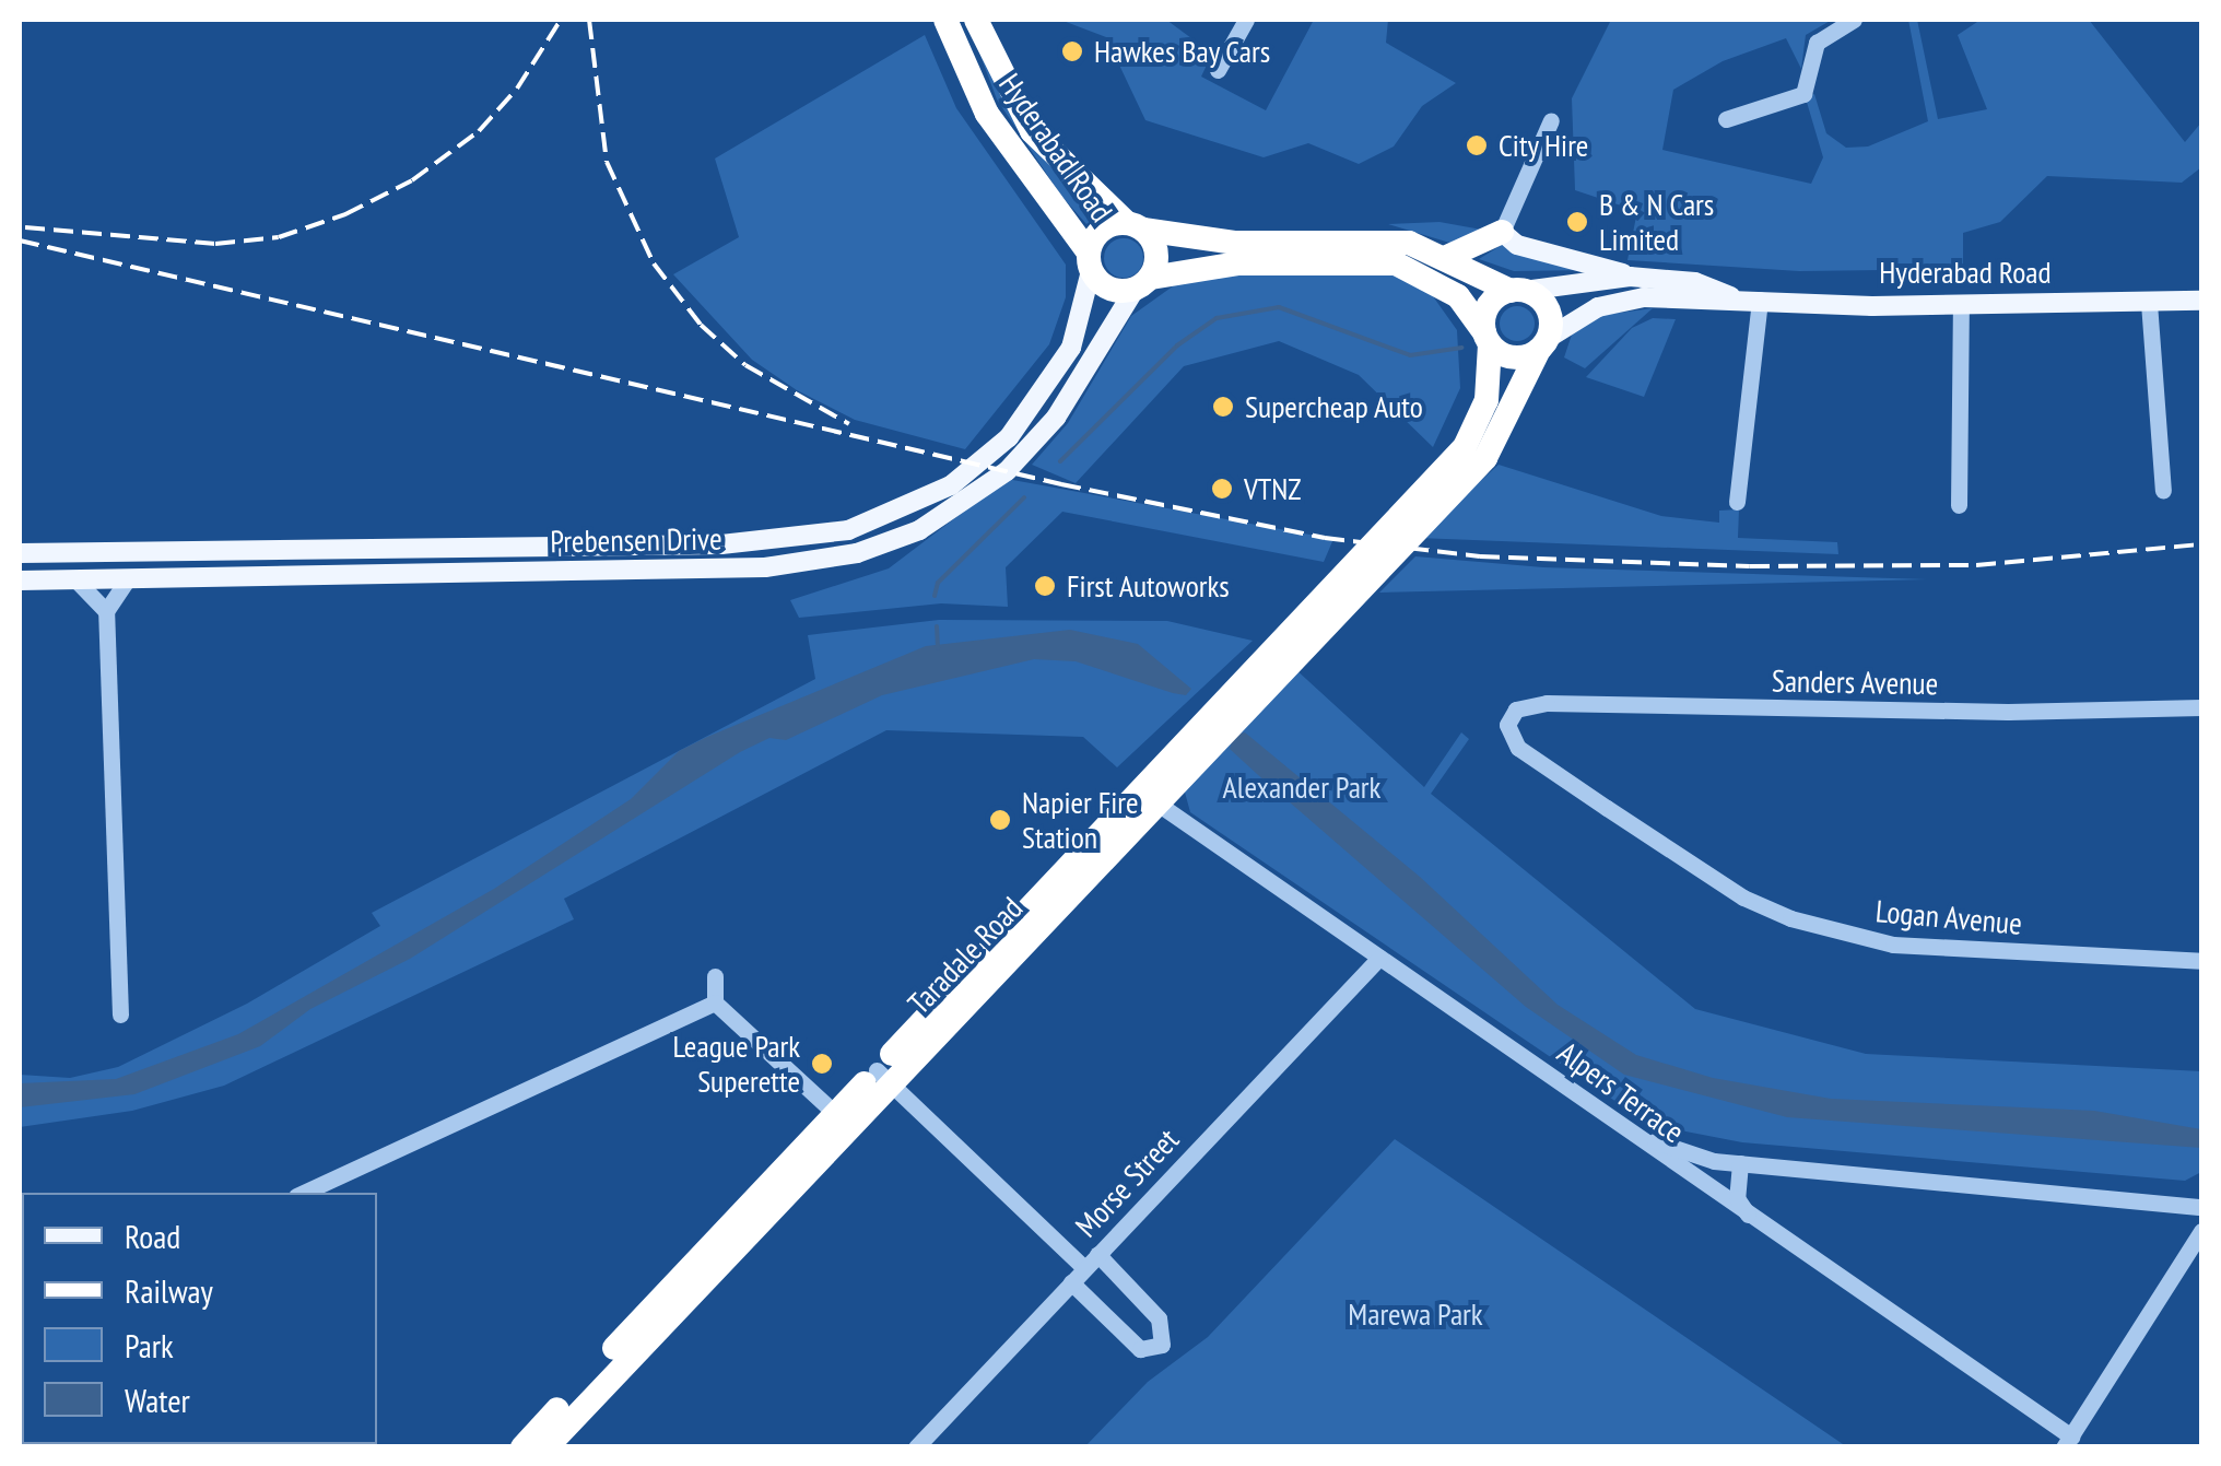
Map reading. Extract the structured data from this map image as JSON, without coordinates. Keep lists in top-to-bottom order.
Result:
{
  "streets": {
    "highway": ["Hyderabad Road", "Taradale Road"],
    "main road": ["Prebensen Drive"],
    "street": [
      "Sanders Avenue",
      "Logan Avenue",
      "Alpers Terrace",
      "Morse Street"
    ]
  },
  "crossings": [
    ["Hyderabad Road", "Prebensen Drive"],
    ["Hyderabad Road", "Taradale Road"],
    ["Sanders Avenue", "Logan Avenue"],
    ["Taradale Road", "Alpers Terrace"],
    ["Alpers Terrace", "Morse Street"]
  ],
  "parks": ["Alexander Park", "Marewa Park"],
  "places": [
    "Hawkes Bay Cars",
    "City Hire",
    "B & N Cars Limited",
    "Supercheap Auto",
    "VTNZ",
    "First Autoworks",
    "Napier Fire Station",
    "League Park Superette"
  ],
  "legend": [
    "Road",
    "Railway",
    "Park",
    "Water"
  ]
}
